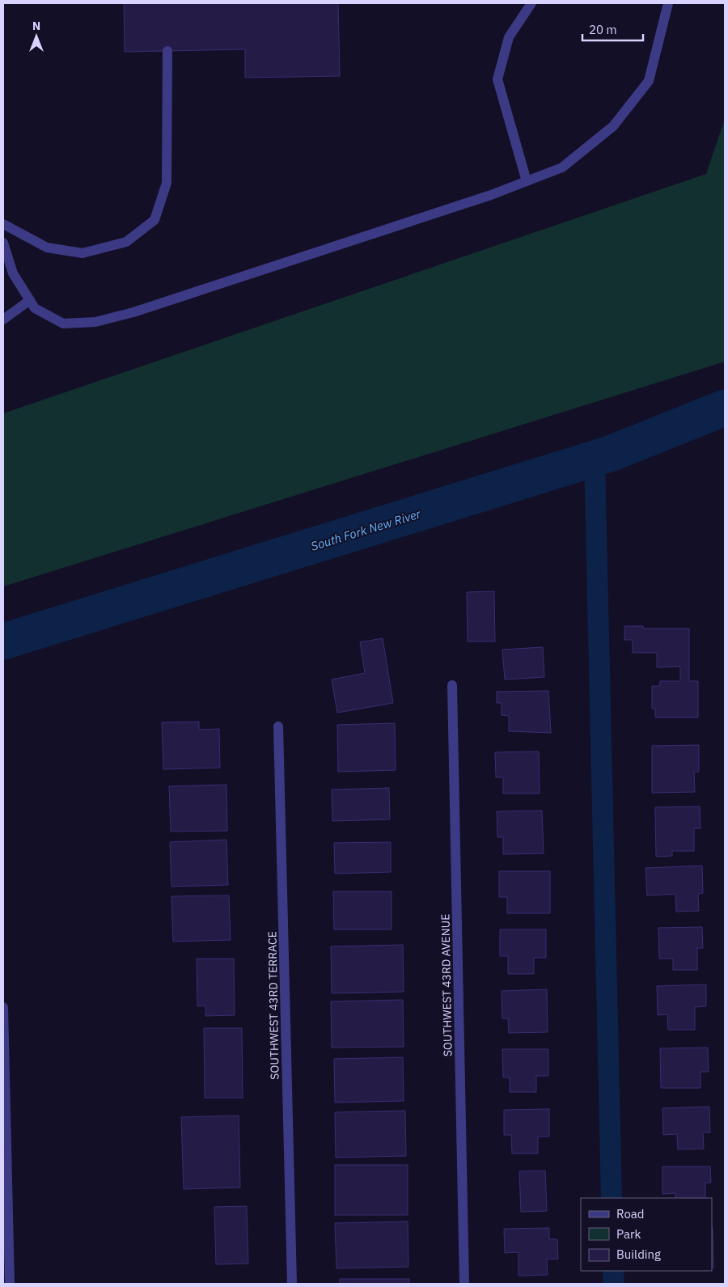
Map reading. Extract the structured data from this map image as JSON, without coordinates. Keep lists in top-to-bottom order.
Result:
{
  "streets": {
    "street": ["SOUTHWEST 43RD AVENUE", "SOUTHWEST 43RD TERRACE"]
  },
  "water": ["South Fork New River"],
  "legend": ["Road", "Park", "Building"],
  "scale_bar": "20 m",
  "north": "top"
}
